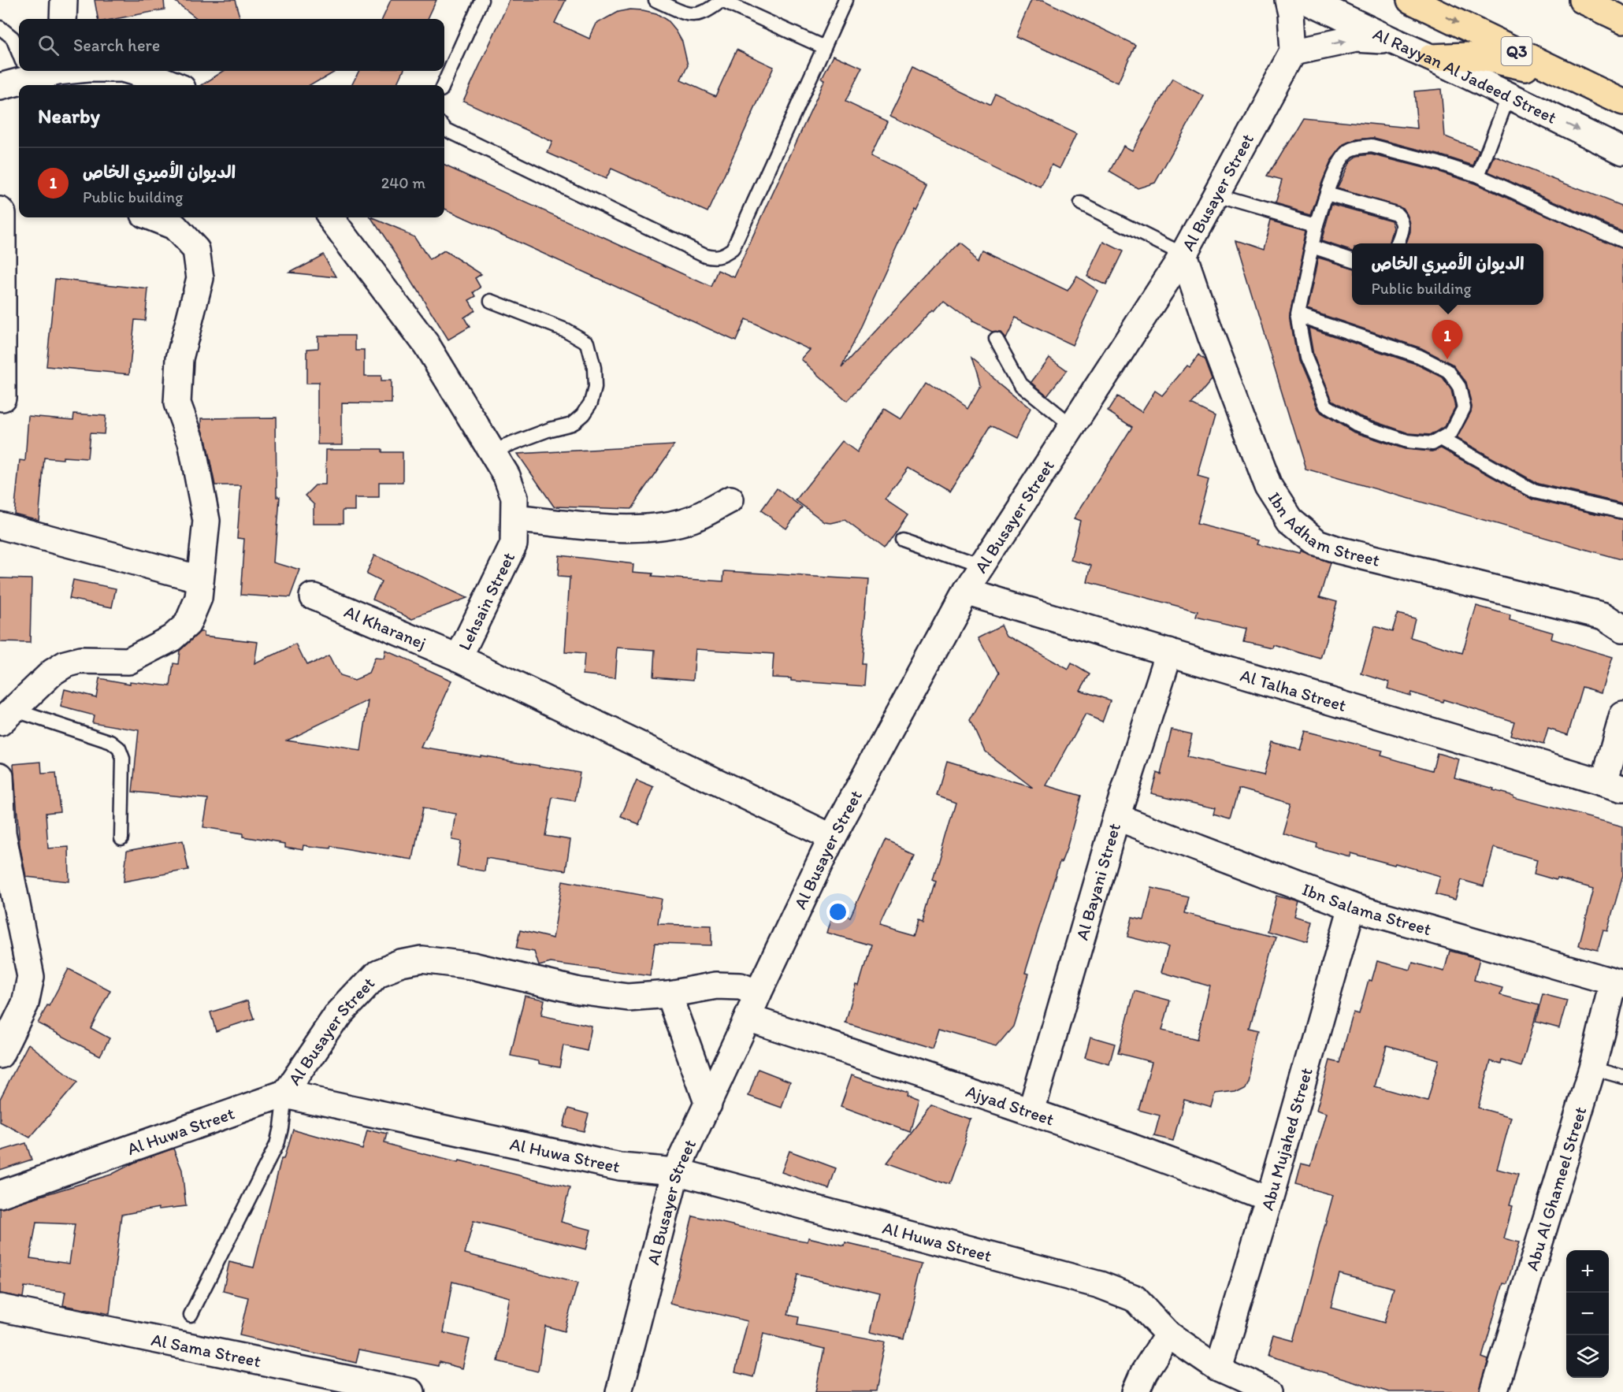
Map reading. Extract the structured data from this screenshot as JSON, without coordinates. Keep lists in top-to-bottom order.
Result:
{
  "streets": {
    "highway": ["Q3"],
    "street": [
      "Al Rayyan Al Jadeed Street",
      "Al Busayer Street",
      "Ibn Adham Street",
      "Lehsain Street",
      "Al Kharanej",
      "Al Talha Street",
      "Al Bayani Street",
      "Ibn Salama Street",
      "Ajyad Street",
      "Al Huwa Street",
      "Abu Mujahed Street",
      "Abu Al Ghameel Street",
      "Al Sama Street"
    ]
  },
  "crossings": [
    ["Al Busayer Street", "Ibn Adham Street"],
    ["Al Busayer Street", "Lehsain Street"],
    ["Al Busayer Street", "Al Talha Street"],
    ["Al Busayer Street", "Ajyad Street"],
    ["Al Busayer Street", "Al Huwa Street"],
    ["Lehsain Street", "Al Kharanej"],
    ["Al Talha Street", "Al Bayani Street"],
    ["Al Bayani Street", "Ibn Salama Street"],
    ["Al Bayani Street", "Ajyad Street"],
    ["Ibn Salama Street", "Abu Mujahed Street"],
    ["Ibn Salama Street", "Abu Al Ghameel Street"],
    ["Ajyad Street", "Abu Mujahed Street"]
  ],
  "one_way": ["Al Rayyan Al Jadeed Street"],
  "page": {
    "search": "Search here",
    "heading": "Nearby",
    "list": [
      {
        "mark": "1",
        "name": "الديوان الأميري الخاص",
        "note": "Public building",
        "value": "240 m"
      }
    ],
    "popup": ["الديوان الأميري الخاص", "Public building"],
    "pins": "1",
    "map_buttons": ["+", "−"]
  }
}
